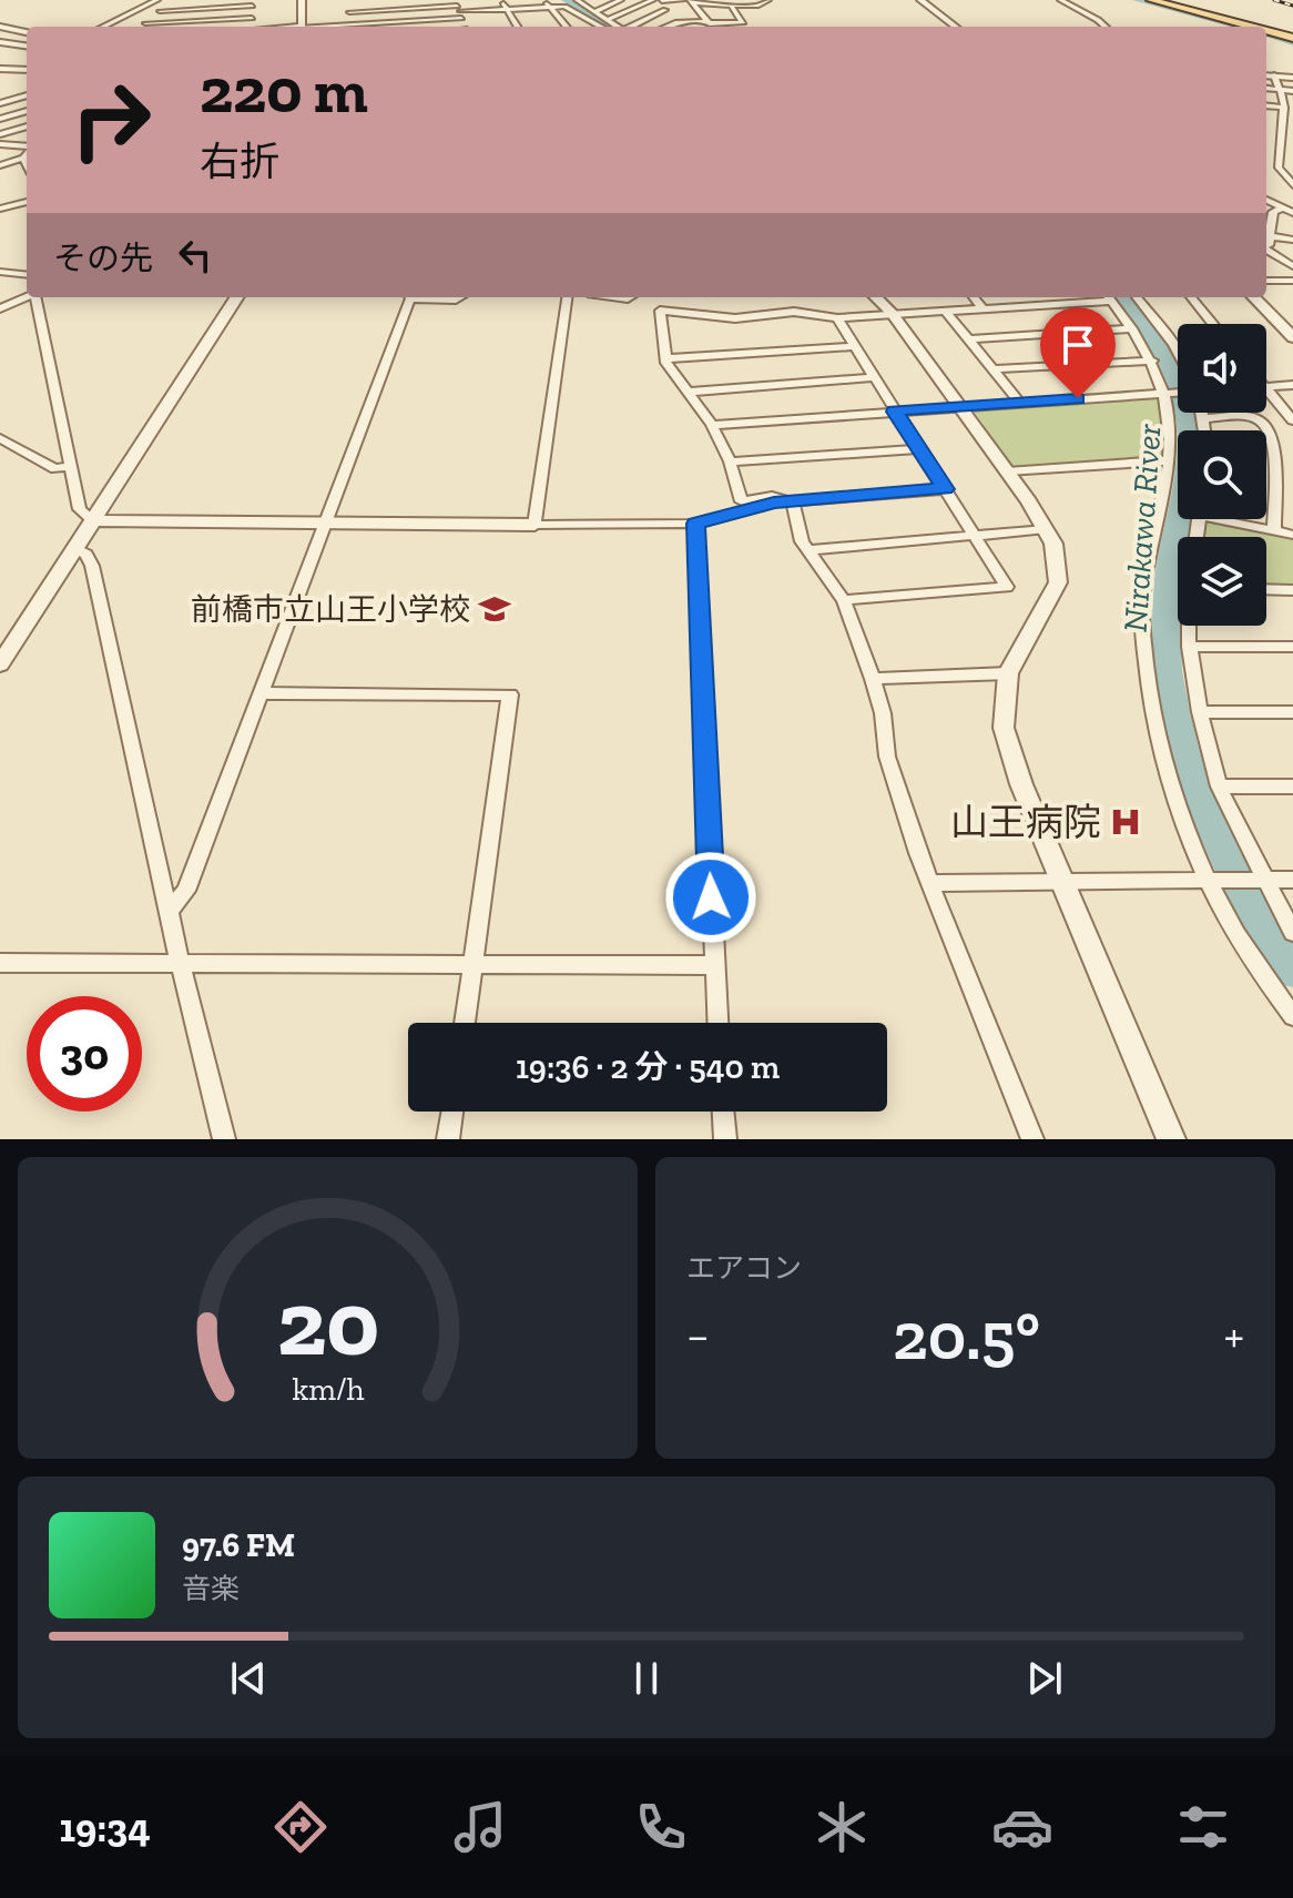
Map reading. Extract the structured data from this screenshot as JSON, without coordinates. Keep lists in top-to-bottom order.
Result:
{
  "water": ["Nirakawa River"],
  "places": {
    "school or university": ["前橋市立山王小学校"],
    "hospital": ["山王病院"]
  },
  "page": {
    "turn": ["220 m", "右折"],
    "then": "その先",
    "limit": "30",
    "trip": "19:36 · 2 分 · 540 m",
    "tile": "エアコン",
    "heat": ["−", "20.5°", "+"],
    "song": ["97.6 FM", "音楽"],
    "tabs": "19:34",
    "gauge": ["20", "km/h"]
  }
}
